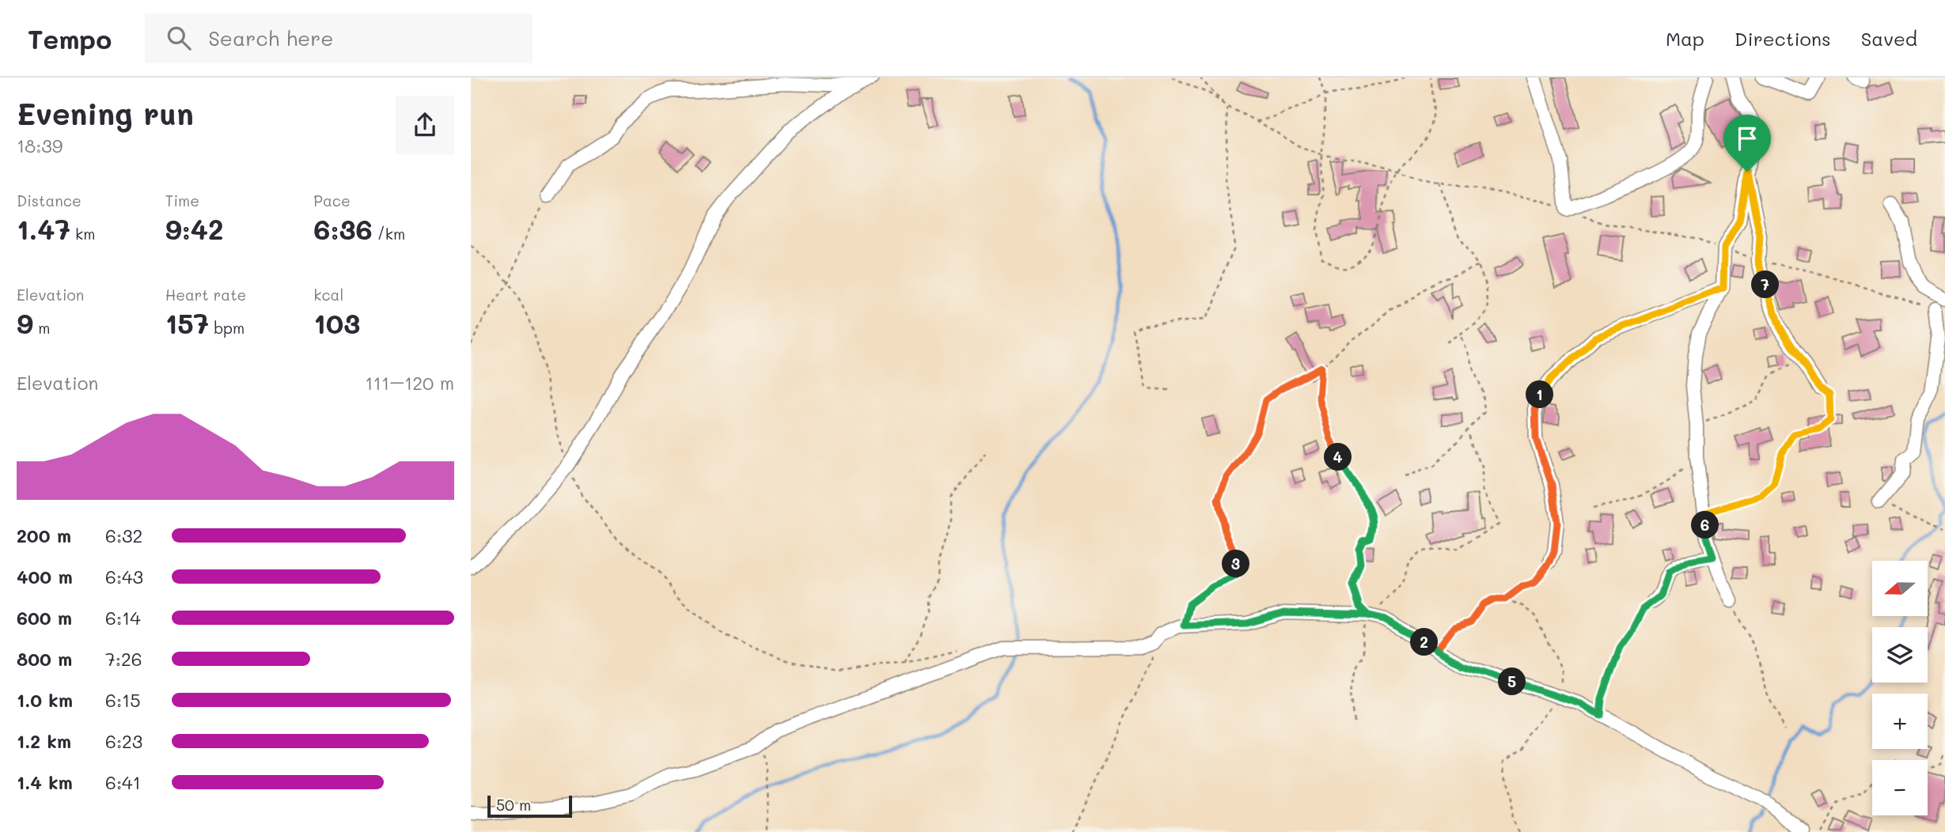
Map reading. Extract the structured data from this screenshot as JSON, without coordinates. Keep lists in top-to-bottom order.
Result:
{
  "scale_bar": "50 m",
  "north": "left",
  "page": {
    "header": "Tempo",
    "search": "Search here",
    "nav": ["Map", "Directions", "Saved"],
    "heading": ["Evening run", "18:39"],
    "stats": [
      ["Distance", "1.47 km"],
      ["Time", "9:42"],
      ["Pace", "6:36 /km"],
      ["Elevation", "9 m"],
      ["Heart rate", "157 bpm"],
      ["kcal", "103"]
    ],
    "pins": [
      "7",
      "1",
      "4",
      "6",
      "3",
      "2",
      "5"
    ],
    "chart": ["Elevation", "111–120 m"],
    "list": [
      {
        "name": "200 m",
        "note": "6:32"
      },
      {
        "name": "400 m",
        "note": "6:43"
      },
      {
        "name": "600 m",
        "note": "6:14"
      },
      {
        "name": "800 m",
        "note": "7:26"
      },
      {
        "name": "1.0 km",
        "note": "6:15"
      },
      {
        "name": "1.2 km",
        "note": "6:23"
      },
      {
        "name": "1.4 km",
        "note": "6:41"
      }
    ],
    "map_buttons": ["+", "−"],
    "scale": "50 m"
  }
}
